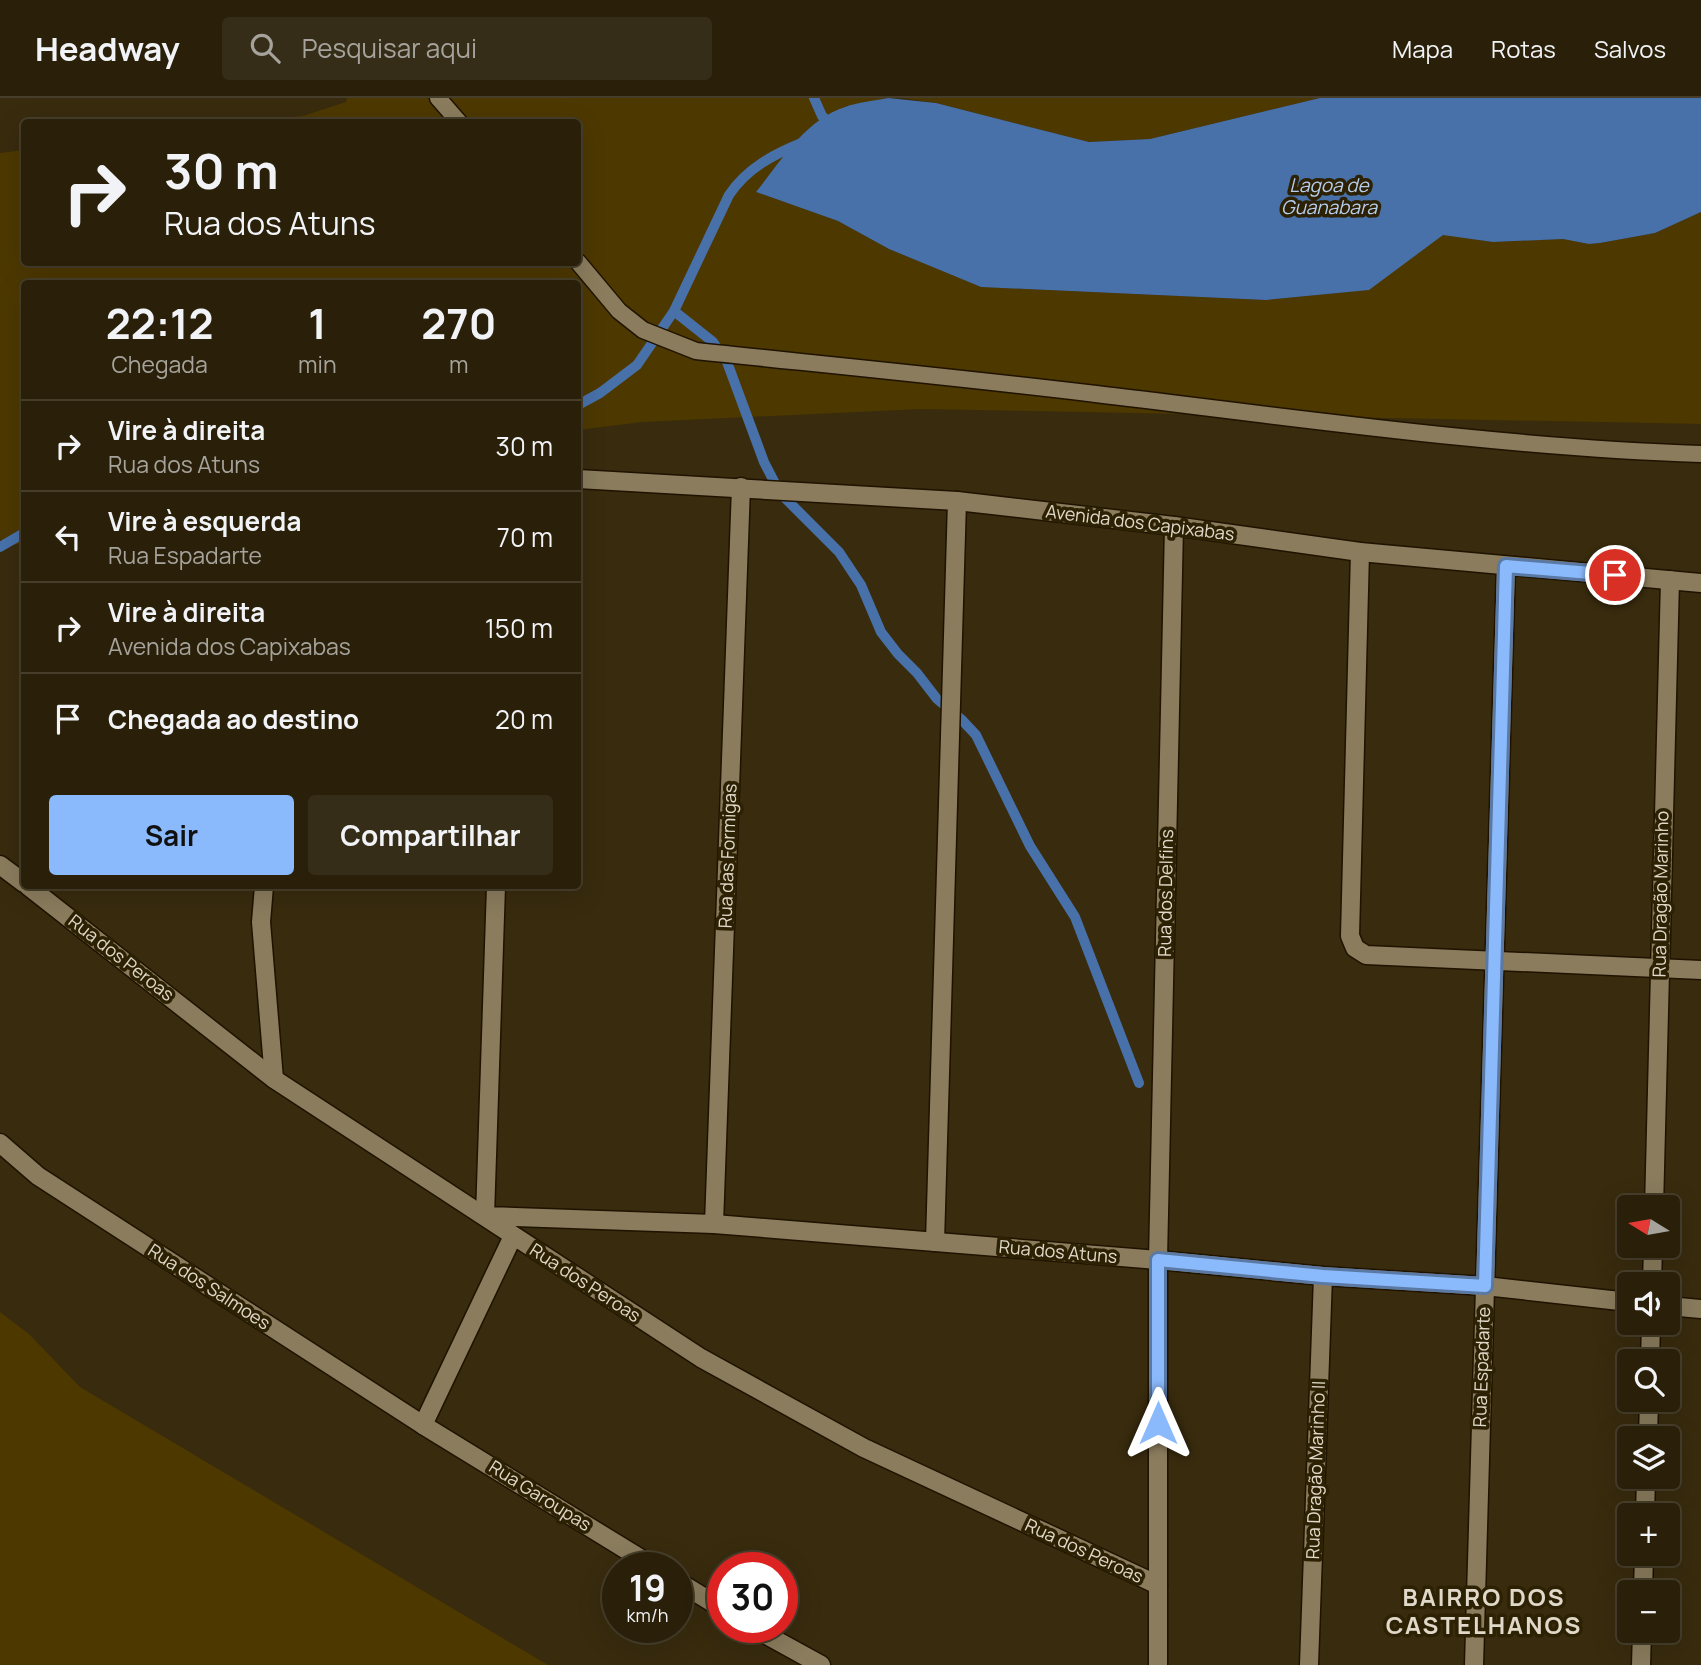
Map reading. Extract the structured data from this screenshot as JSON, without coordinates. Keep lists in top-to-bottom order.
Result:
{
  "streets": {
    "street": [
      "Avenida dos Capixabas",
      "Rua das Formigas",
      "Rua dos Delfins",
      "Rua Dragão Marinho",
      "Rua dos Peroas",
      "Rua dos Atuns",
      "Rua dos Salmoes",
      "Rua Espadarte",
      "Rua Dragão Marinho II",
      "Rua Garoupas"
    ]
  },
  "crossings": [
    ["Avenida dos Capixabas", "Rua das Formigas"],
    ["Avenida dos Capixabas", "Rua dos Delfins"],
    ["Avenida dos Capixabas", "Rua Dragão Marinho"],
    ["Avenida dos Capixabas", "Rua Espadarte"],
    ["Rua das Formigas", "Rua dos Atuns"],
    ["Rua dos Delfins", "Rua dos Peroas"],
    ["Rua dos Delfins", "Rua dos Atuns"],
    ["Rua dos Peroas", "Rua dos Atuns"],
    ["Rua dos Atuns", "Rua Espadarte"],
    ["Rua dos Atuns", "Rua Dragão Marinho II"],
    ["Rua dos Salmoes", "Rua Garoupas"]
  ],
  "districts": ["BAIRRO DOS CASTELHANOS"],
  "water": ["Lagoa de Guanabara"],
  "north": "left",
  "page": {
    "header": "Headway",
    "search": "Pesquisar aqui",
    "nav": ["Mapa", "Rotas", "Salvos"],
    "turn": ["30 m", "Rua dos Atuns"],
    "eta": [
      "22:12",
      "Chegada",
      "1",
      "min",
      "270",
      "m"
    ],
    "list": [
      {
        "name": "Vire à direita",
        "note": "Rua dos Atuns",
        "value": "30 m"
      },
      {
        "name": "Vire à esquerda",
        "note": "Rua Espadarte",
        "value": "70 m"
      },
      {
        "name": "Vire à direita",
        "note": "Avenida dos Capixabas",
        "value": "150 m"
      },
      {
        "name": "Chegada ao destino",
        "value": "20 m"
      }
    ],
    "buttons": ["Sair", "Compartilhar"],
    "map_buttons": ["+", "−"],
    "speed": "19 km/h",
    "limit": "30"
  }
}
